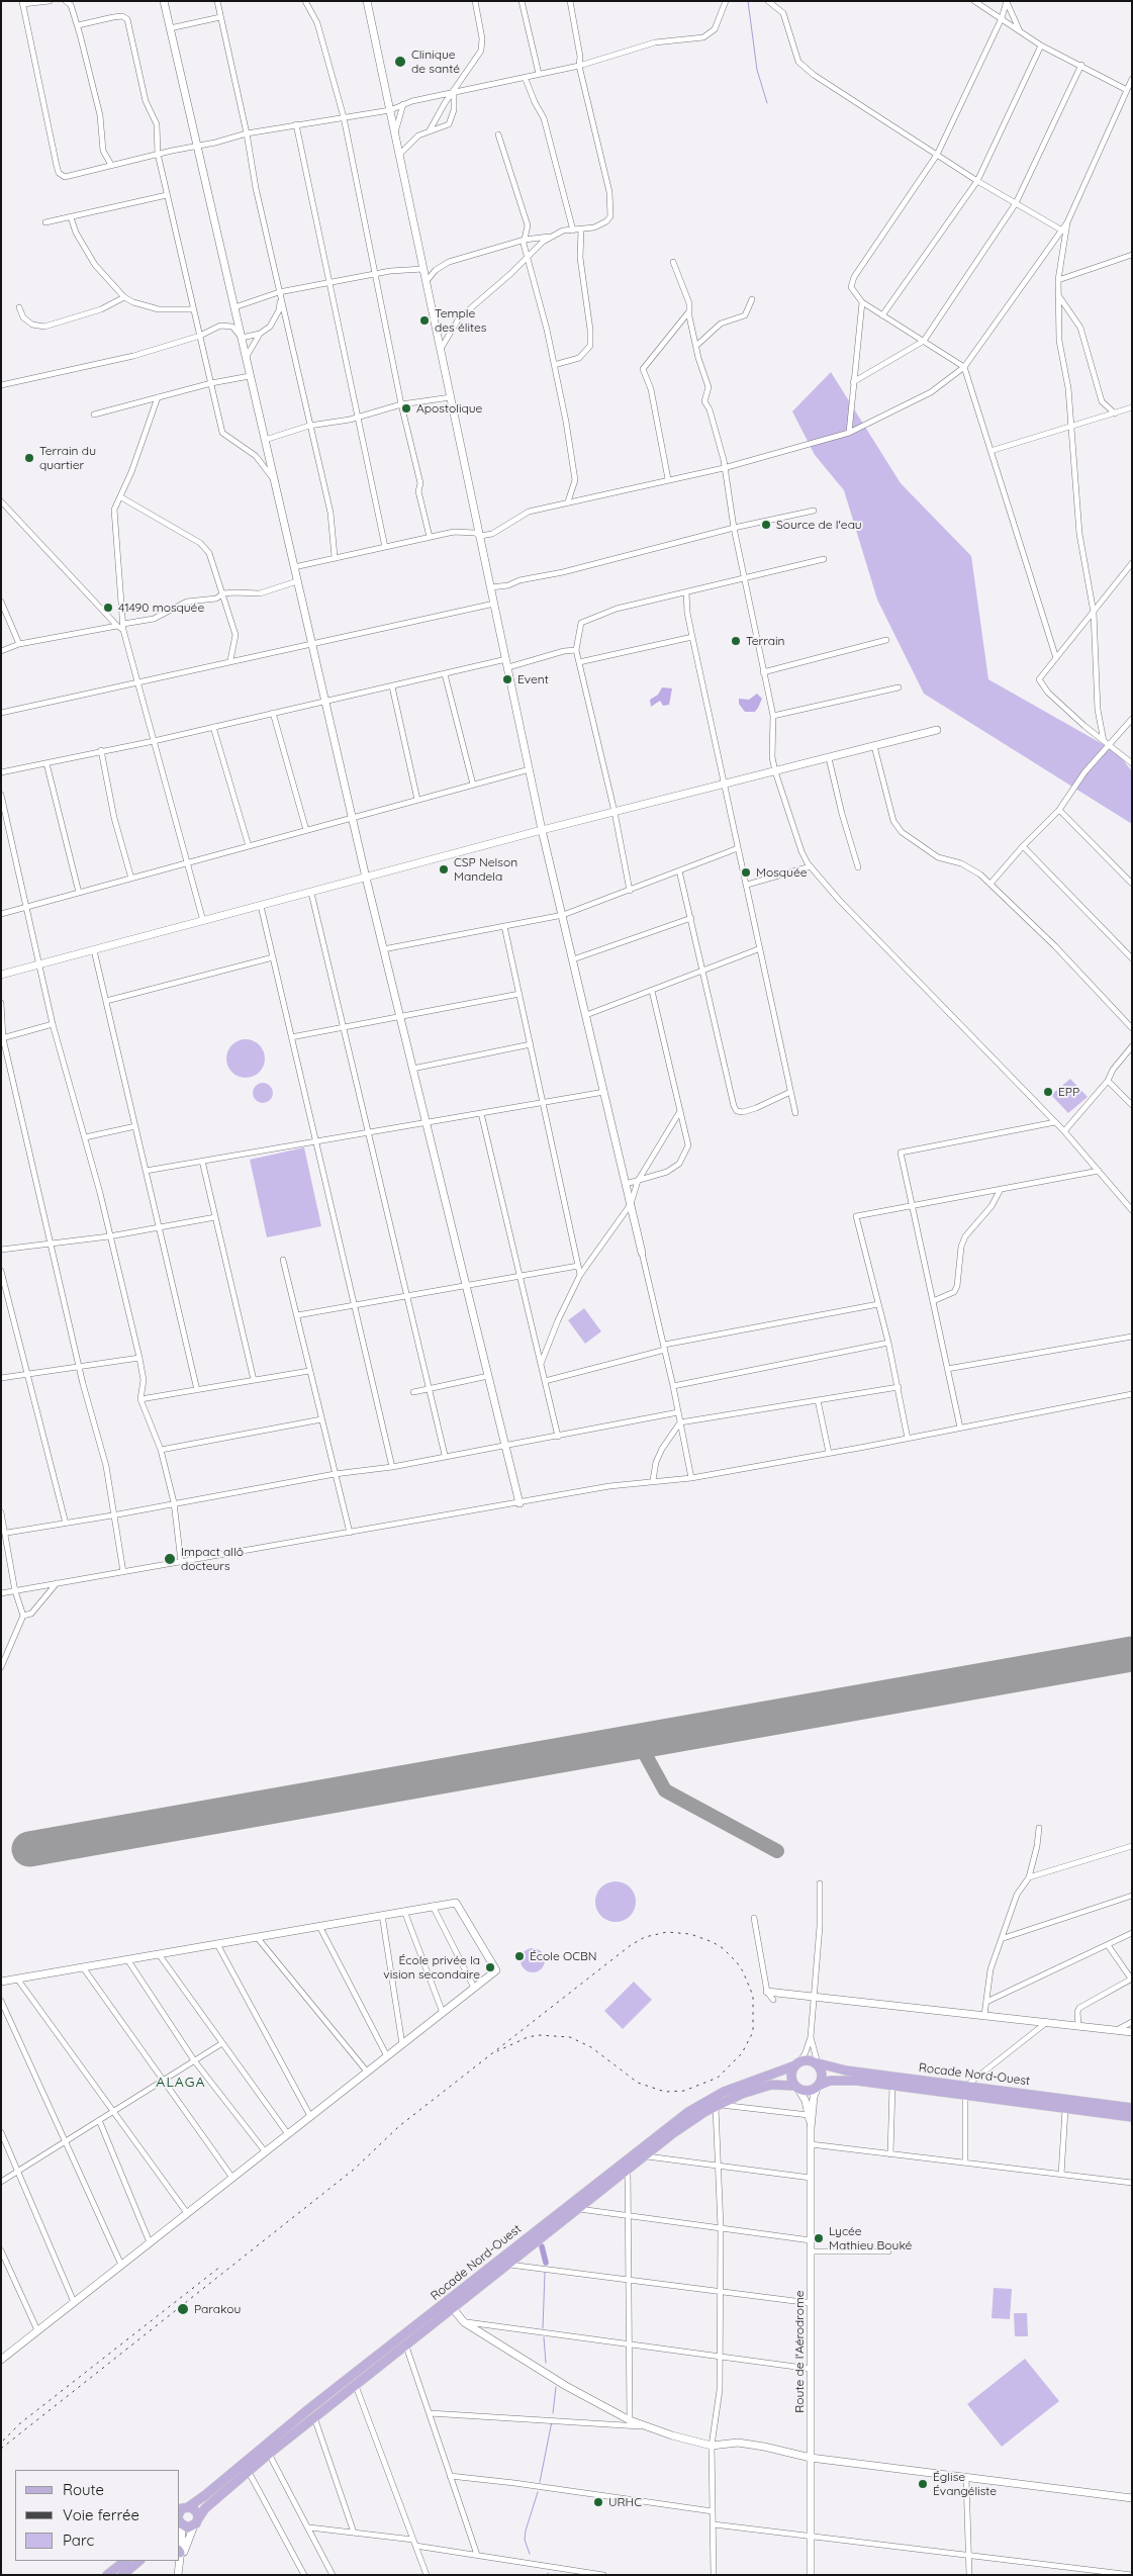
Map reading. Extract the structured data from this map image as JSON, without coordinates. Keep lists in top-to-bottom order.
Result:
{
  "streets": {
    "main road": ["Rocade Nord-Ouest"],
    "street": ["Route de l'Aérodrome"]
  },
  "crossings": [
    ["Rocade Nord-Ouest", "Route de l'Aérodrome"]
  ],
  "districts": ["ALAGA"],
  "places": [
    "Clinique de santé",
    "Temple des élites",
    "Apostolique",
    "Terrain du quartier",
    "Source de l'eau",
    "41490 mosquée",
    "Terrain",
    "Event",
    "CSP Nelson Mandela",
    "Mosquée",
    "EPP",
    "Impact allô docteurs",
    "École OCBN",
    "École privée la vision secondaire",
    "Lycée Mathieu Bouké",
    "Parakou",
    "Église Évangéliste",
    "URHC"
  ],
  "legend": ["Route", "Voie ferrée", "Parc"]
}
